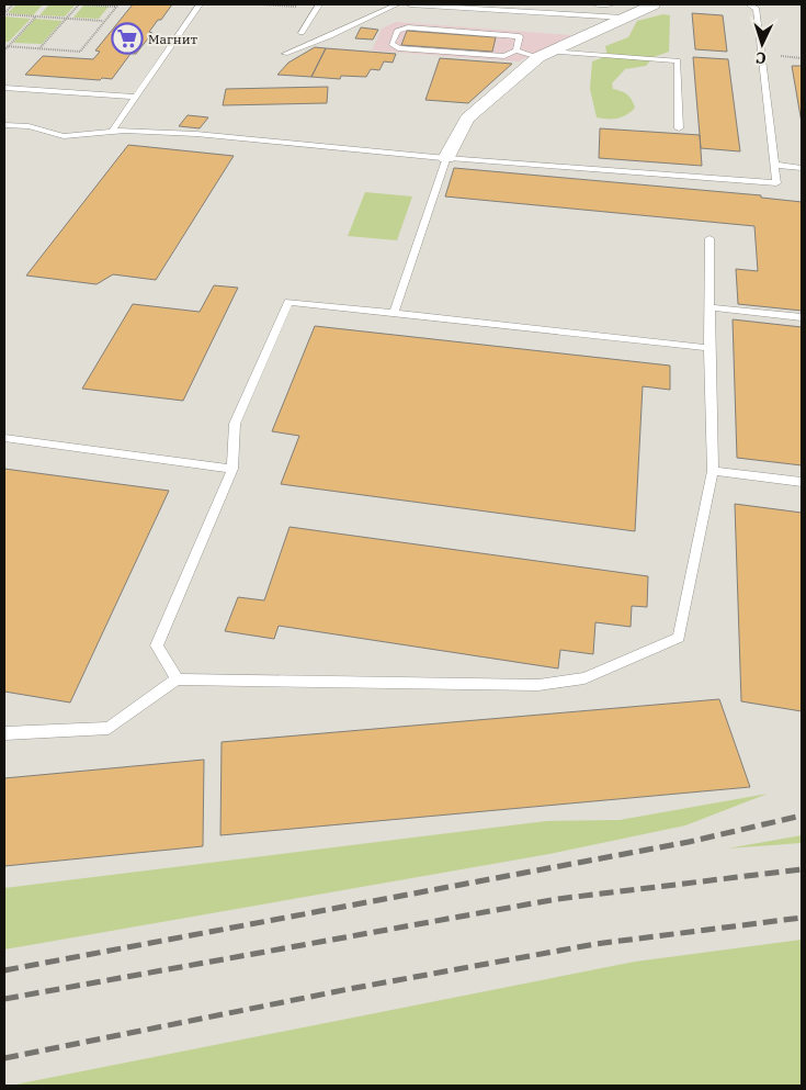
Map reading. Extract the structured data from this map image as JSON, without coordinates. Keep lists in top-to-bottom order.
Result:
{
  "places": {
    "supermarket": ["Магнит"]
  },
  "north": "bottom"
}
